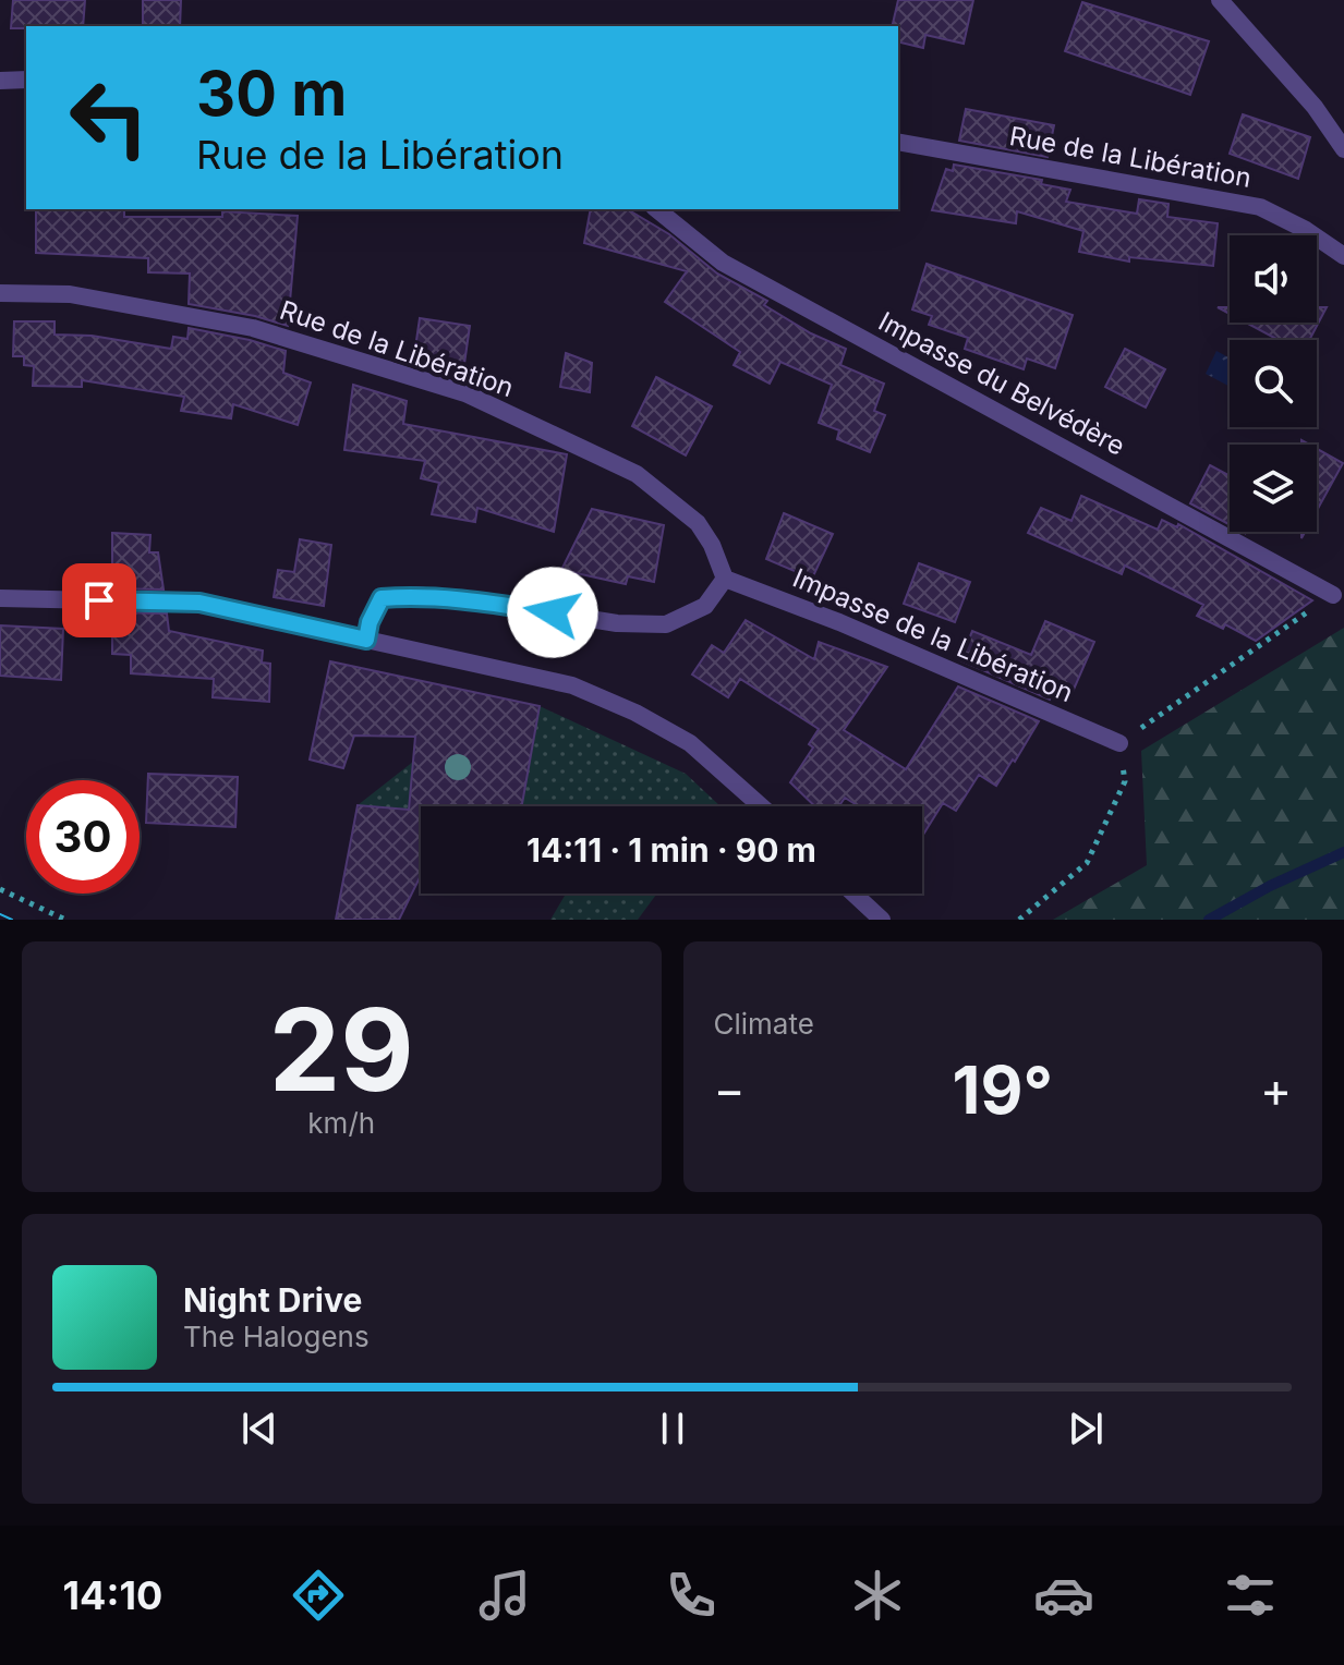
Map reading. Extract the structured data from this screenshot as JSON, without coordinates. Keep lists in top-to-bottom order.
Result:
{
  "streets": {
    "street": ["Rue de la Libération", "Impasse du Belvédère", "Impasse de la Libération"]
  },
  "crossings": [
    ["Rue de la Libération", "Impasse de la Libération"]
  ],
  "page": {
    "turn": ["30 m", "Rue de la Libération"],
    "limit": "30",
    "trip": "14:11 · 1 min · 90 m",
    "tile": [
      ["29", "km/h"],
      "Climate"
    ],
    "heat": ["−", "19°", "+"],
    "song": ["Night Drive", "The Halogens"],
    "tabs": "14:10"
  }
}
